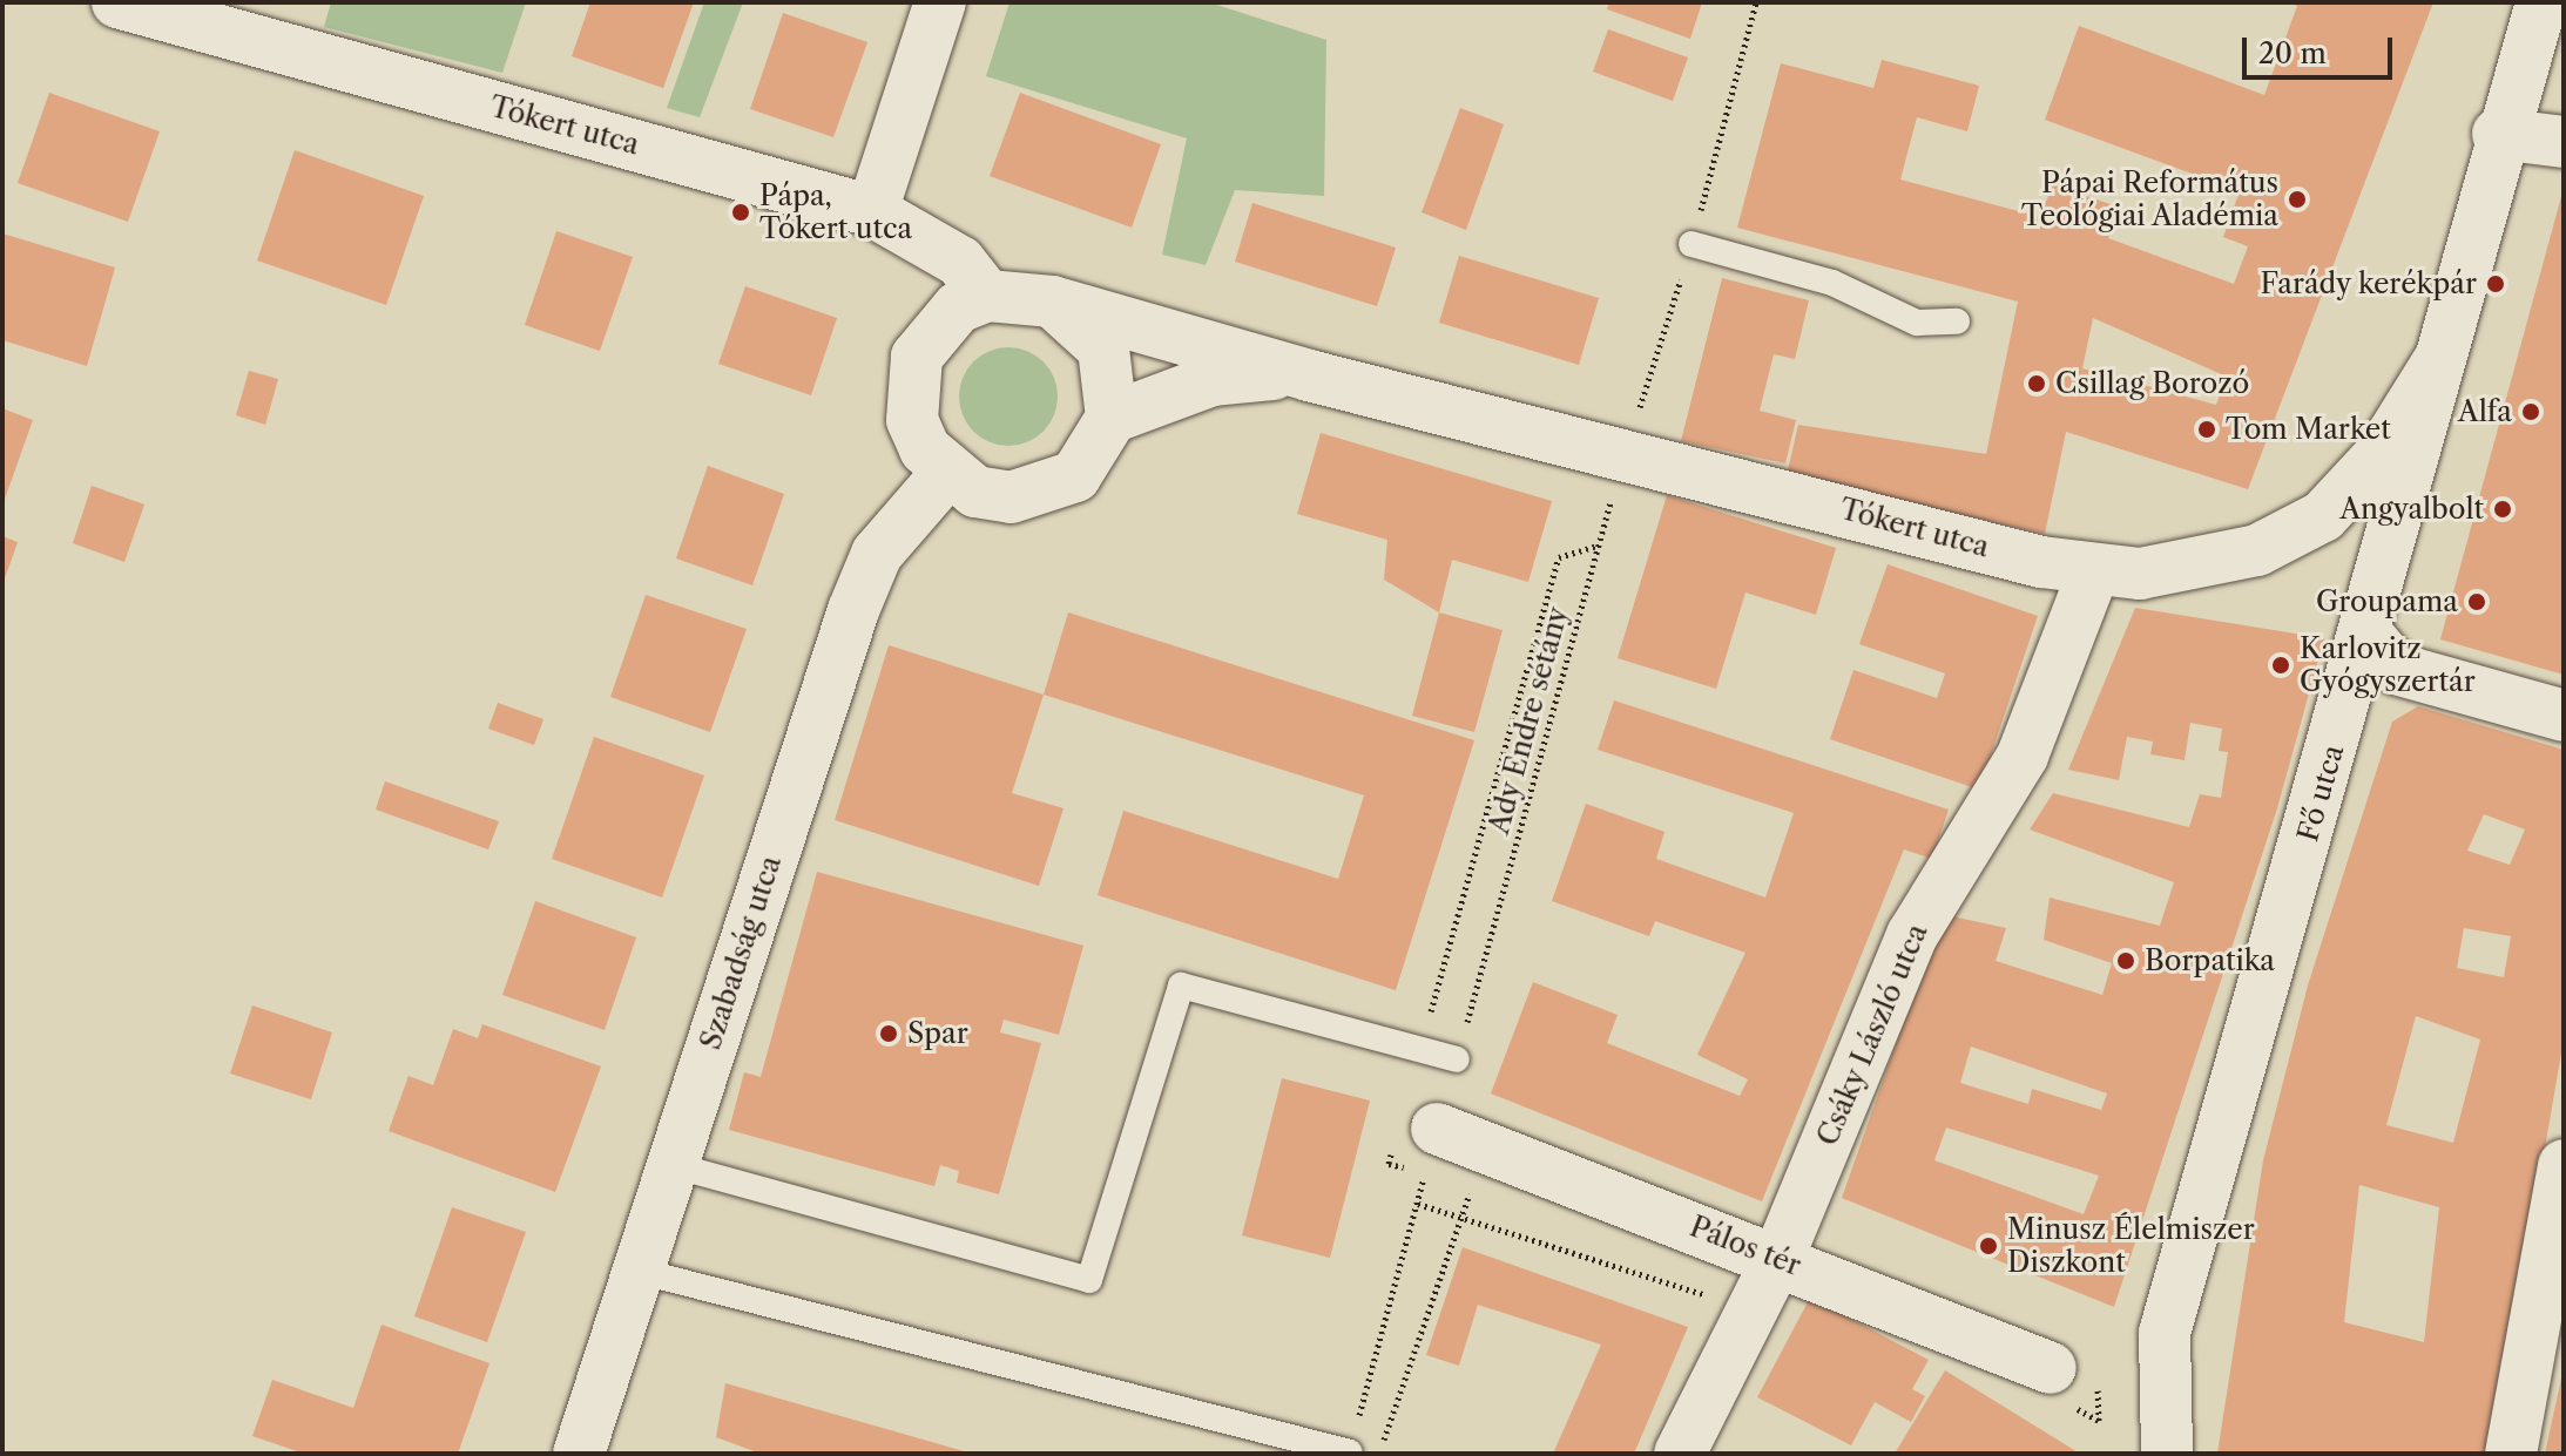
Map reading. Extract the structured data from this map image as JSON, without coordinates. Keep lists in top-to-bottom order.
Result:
{
  "streets": {
    "street": [
      "Tókert utca",
      "Fő utca",
      "Szabadság utca",
      "Csáky László utca",
      "Pálos tér"
    ],
    "path": ["Ady Endre sétány"]
  },
  "crossings": [
    ["Tókert utca", "Ady Endre sétány"],
    ["Tókert utca", "Fő utca"],
    ["Tókert utca", "Szabadság utca"],
    ["Tókert utca", "Csáky László utca"],
    ["Csáky László utca", "Pálos tér"]
  ],
  "places": [
    "Pápai Református Teológiai Aladémia",
    "Pápa, Tókert utca",
    "Farády kerékpár",
    "Csillag Borozó",
    "Alfa",
    "Tom Market",
    "Angyalbolt",
    "Groupama",
    "Karlovitz Gyógyszertár",
    "Borpatika",
    "Spar",
    "Minusz Élelmiszer Diszkont"
  ],
  "scale_bar": "20 m"
}
